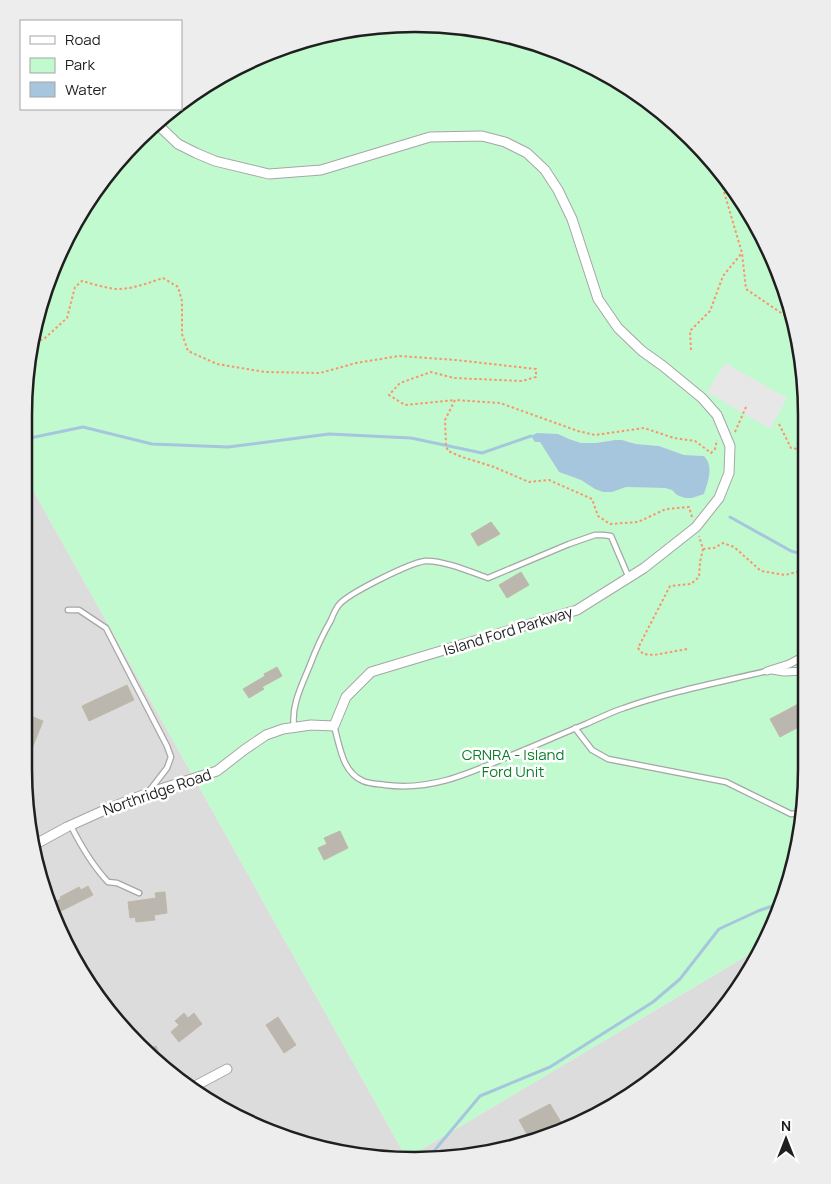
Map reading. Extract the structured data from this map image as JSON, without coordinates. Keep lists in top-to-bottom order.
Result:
{
  "streets": {
    "street": ["Island Ford Parkway", "Northridge Road"]
  },
  "crossings": [
    ["Island Ford Parkway", "Northridge Road"]
  ],
  "parks": ["CRNRA - Island Ford Unit"],
  "legend": ["Road", "Park", "Water"],
  "north": "top"
}
